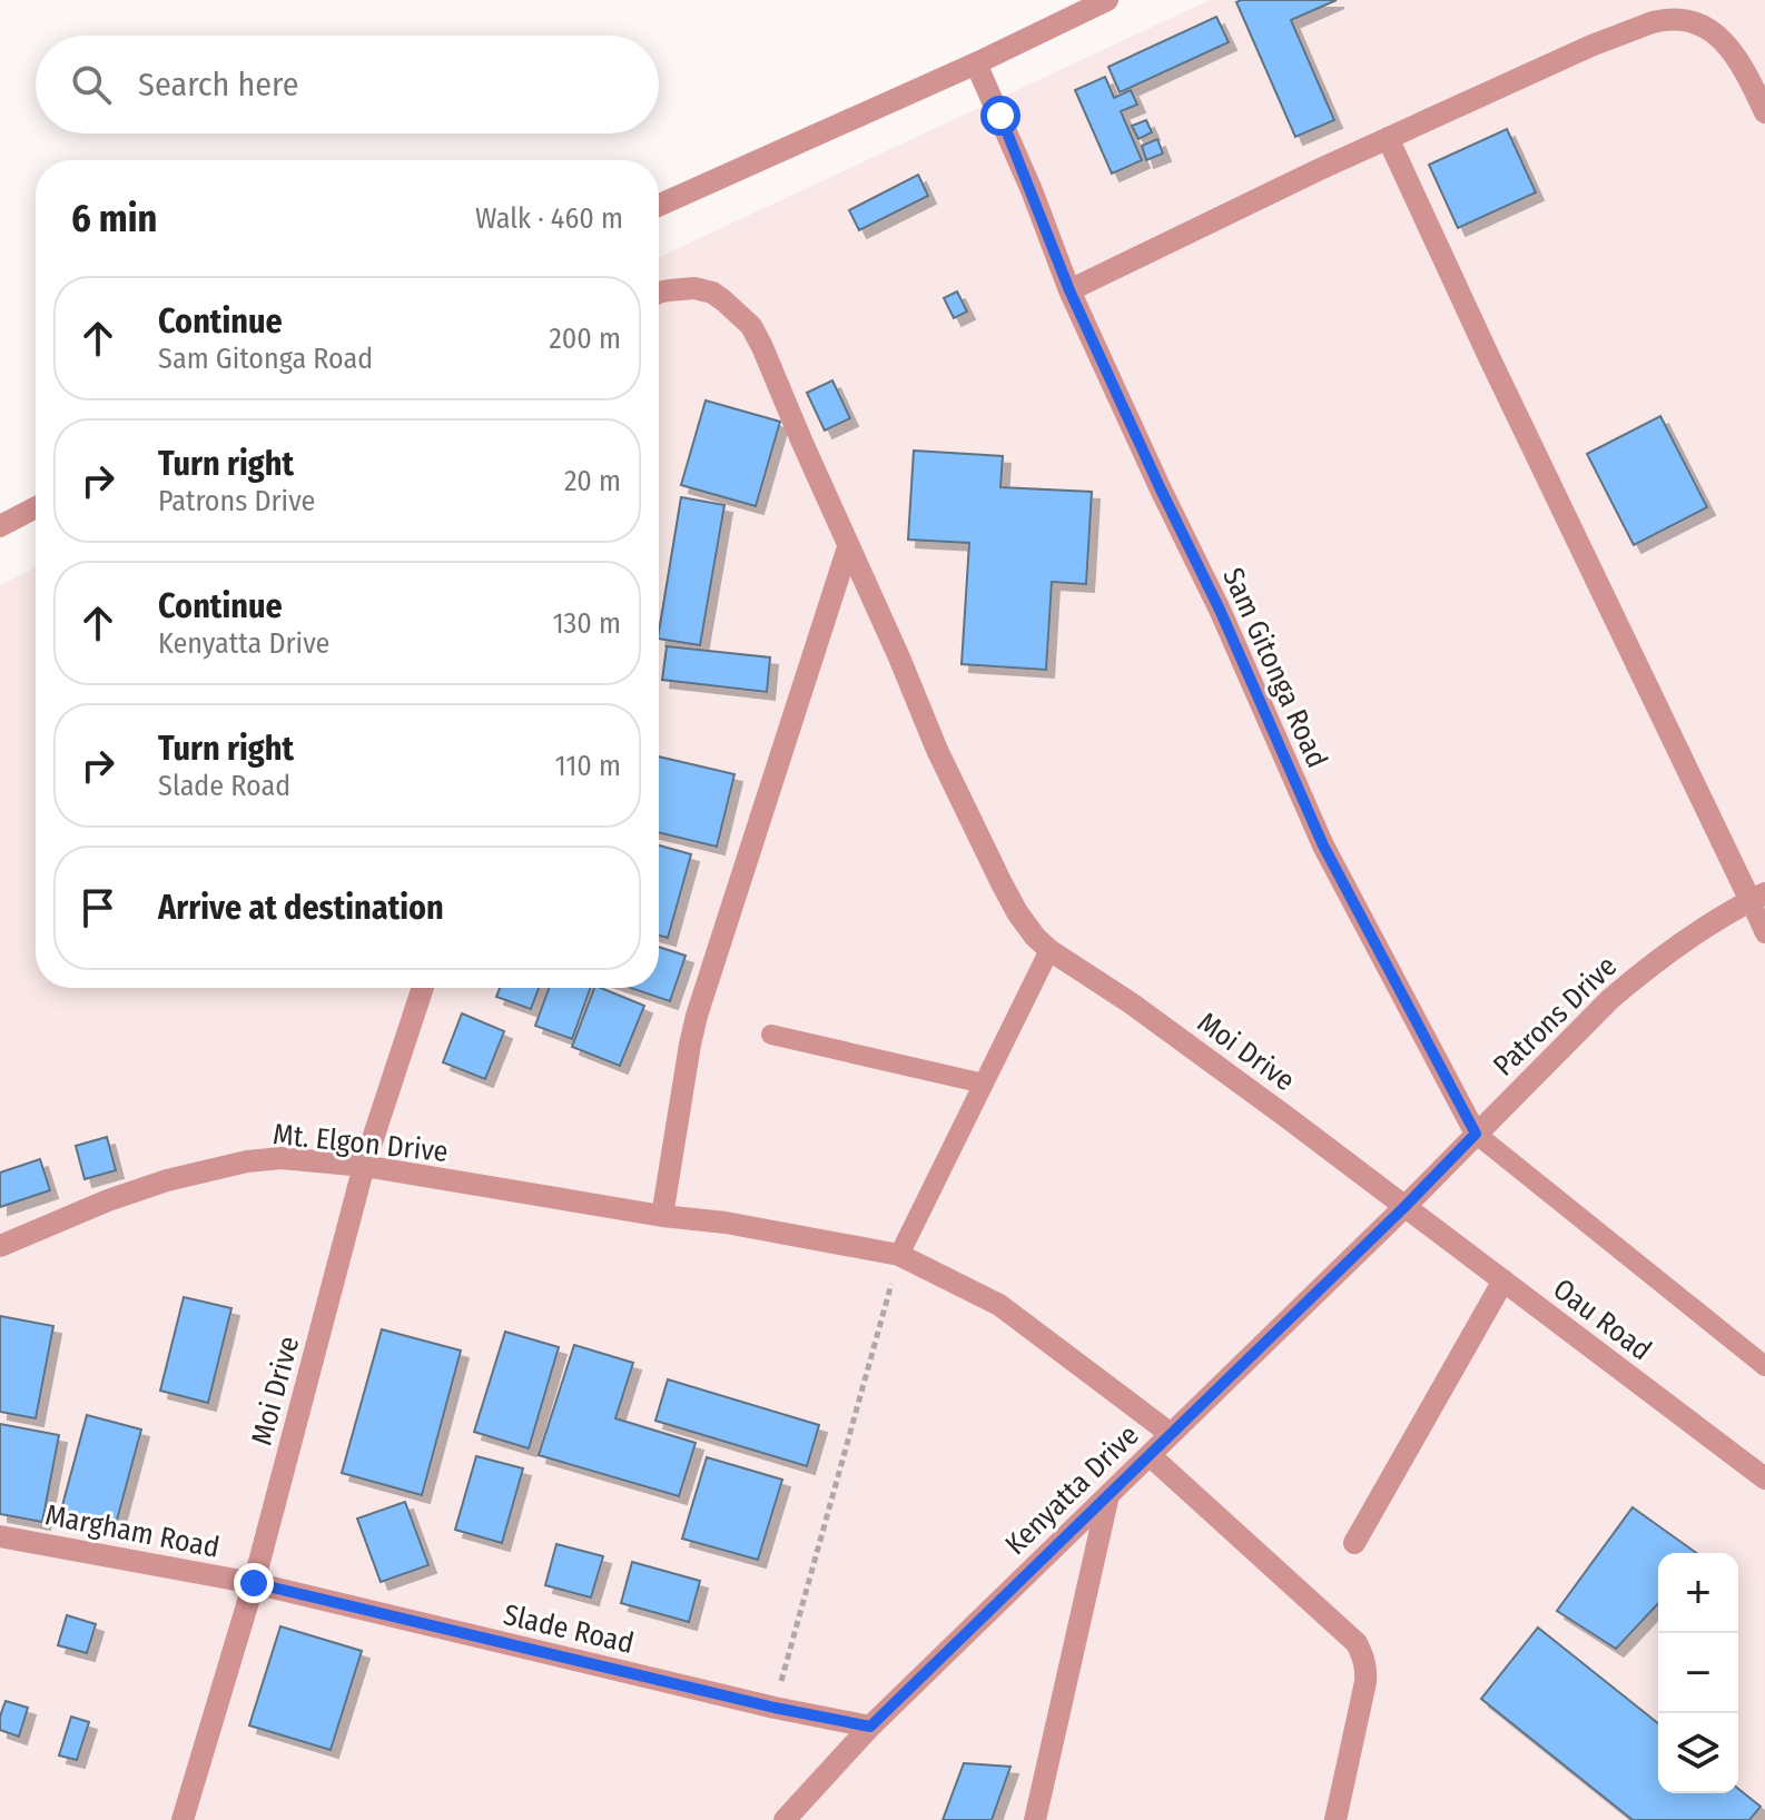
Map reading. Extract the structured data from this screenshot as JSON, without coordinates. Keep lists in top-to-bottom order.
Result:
{
  "streets": {
    "street": [
      "Sam Gitonga Road",
      "Patrons Drive",
      "Moi Drive",
      "Mt. Elgon Drive",
      "Oau Road",
      "Kenyatta Drive",
      "Margham Road",
      "Slade Road"
    ]
  },
  "crossings": [
    ["Sam Gitonga Road", "Patrons Drive"],
    ["Patrons Drive", "Moi Drive"],
    ["Patrons Drive", "Oau Road"],
    ["Patrons Drive", "Kenyatta Drive"],
    ["Moi Drive", "Mt. Elgon Drive"],
    ["Moi Drive", "Oau Road"],
    ["Moi Drive", "Kenyatta Drive"],
    ["Moi Drive", "Margham Road"],
    ["Moi Drive", "Slade Road"],
    ["Mt. Elgon Drive", "Kenyatta Drive"],
    ["Oau Road", "Kenyatta Drive"],
    ["Kenyatta Drive", "Slade Road"],
    ["Margham Road", "Slade Road"]
  ],
  "page": {
    "search": "Search here",
    "heading": ["6 min", "Walk · 460 m"],
    "list": [
      ["Continue", "Sam Gitonga Road", "200 m"],
      ["Turn right", "Patrons Drive", "20 m"],
      ["Continue", "Kenyatta Drive", "130 m"],
      ["Turn right", "Slade Road", "110 m"],
      "Arrive at destination"
    ],
    "map_buttons": ["+", "−"]
  }
}
